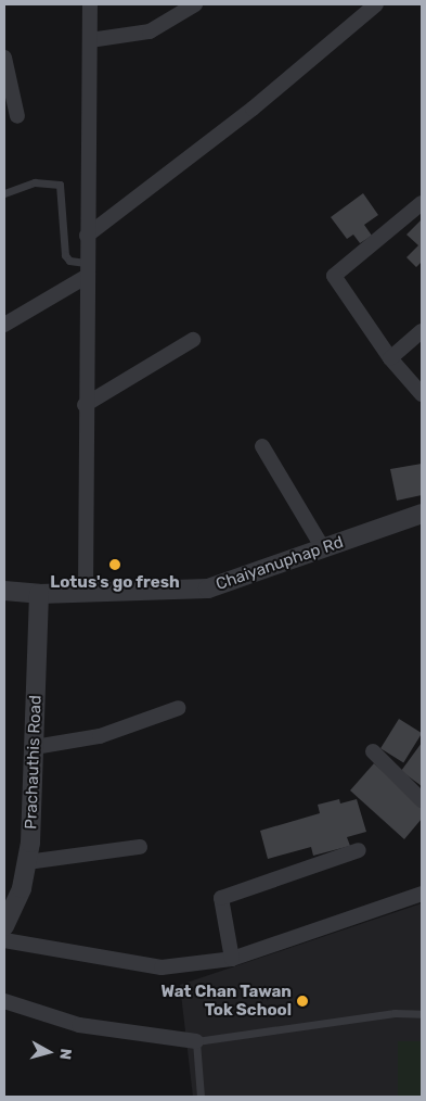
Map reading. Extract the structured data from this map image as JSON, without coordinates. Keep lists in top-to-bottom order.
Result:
{
  "streets": {
    "street": ["Chaiyanuphap Rd", "Prachauthis Road"]
  },
  "crossings": [
    ["Chaiyanuphap Rd", "Prachauthis Road"]
  ],
  "places": ["Lotus's go fresh", "Wat Chan Tawan Tok School"],
  "north": "right"
}
